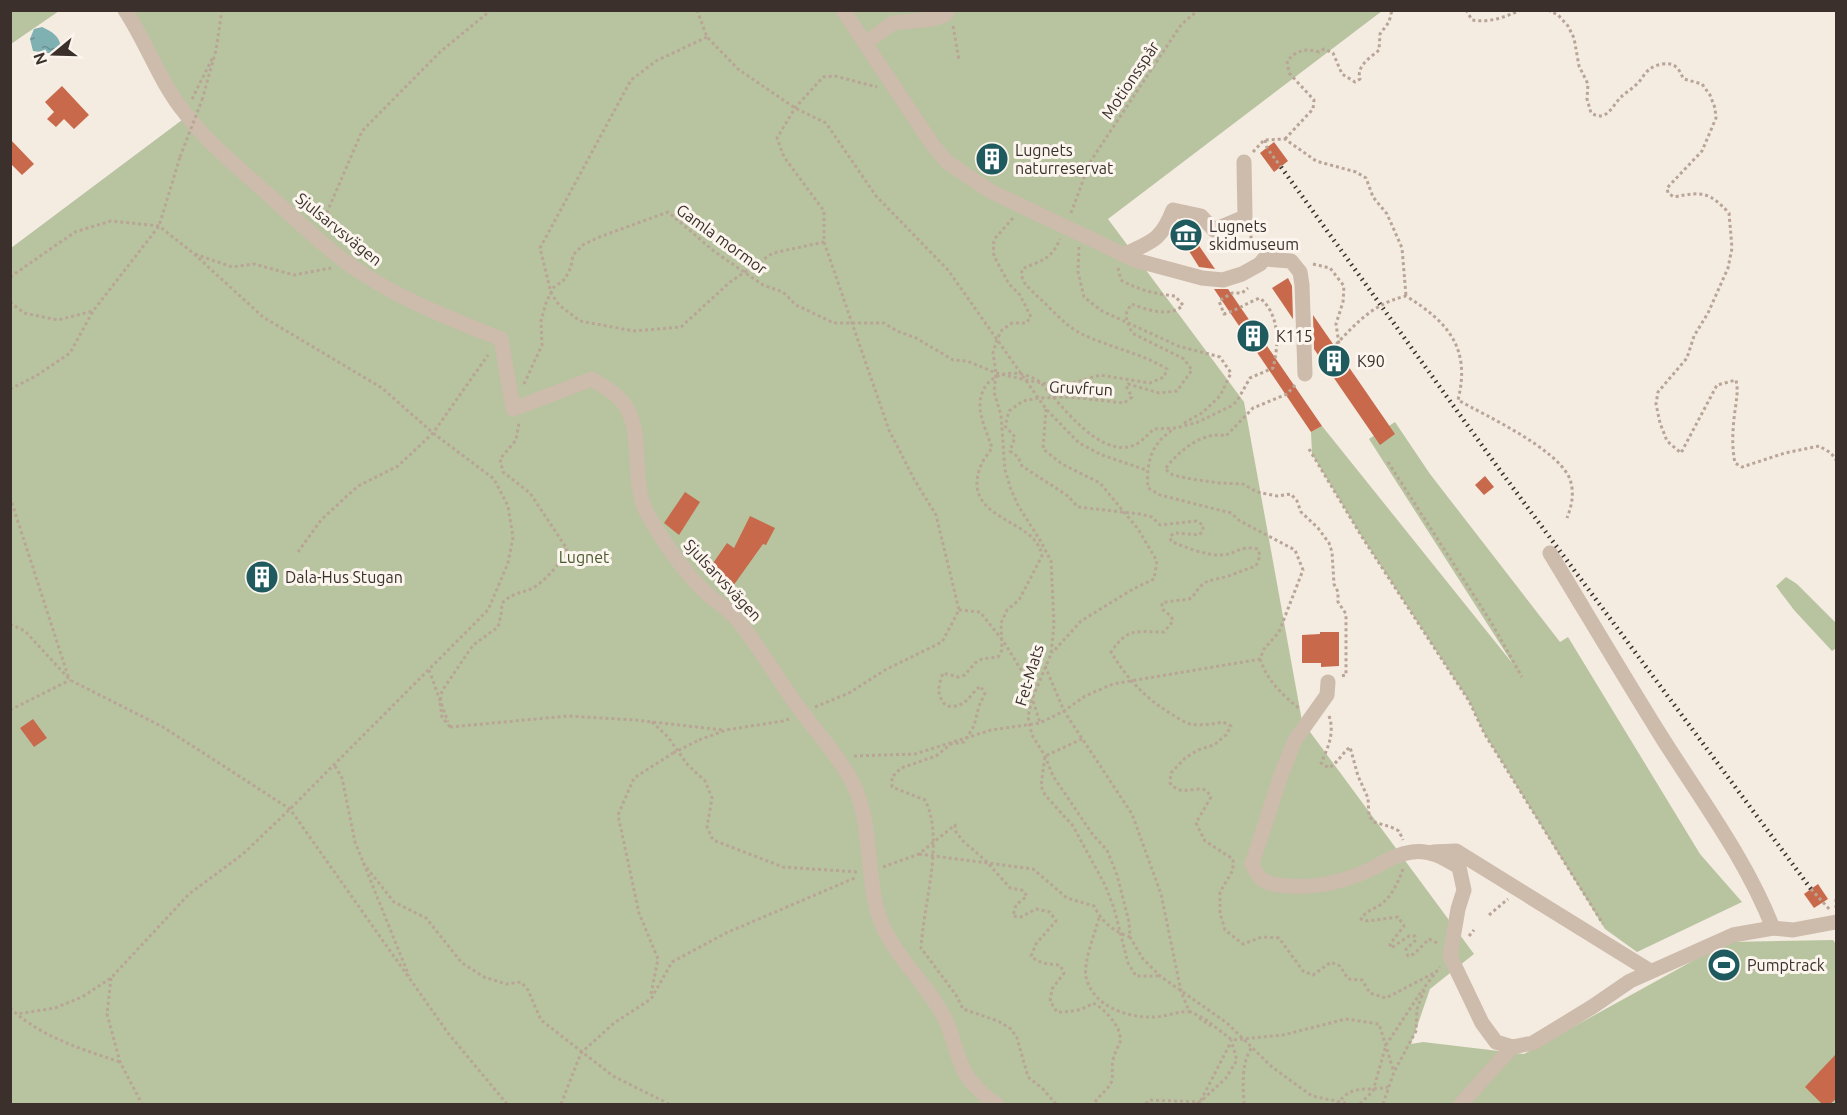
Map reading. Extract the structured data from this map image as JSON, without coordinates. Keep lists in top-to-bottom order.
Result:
{
  "streets": {
    "street": ["Sjulsarvsvägen"],
    "path": [
      "Motionsspår",
      "Gamla mormor",
      "Gruvfrun",
      "Fet-Mats"
    ]
  },
  "crossings": [
    ["Motionsspår", "Gruvfrun"],
    ["Sjulsarvsvägen", "Gamla mormor"],
    ["Gamla mormor", "Fet-Mats"]
  ],
  "parks": ["Lugnet"],
  "places": {
    "building": [
      "Lugnets naturreservat",
      "K115",
      "K90",
      "Dala-Hus Stugan"
    ],
    "museum": ["Lugnets skidmuseum"],
    "sports": ["Pumptrack"]
  },
  "north": "left"
}
